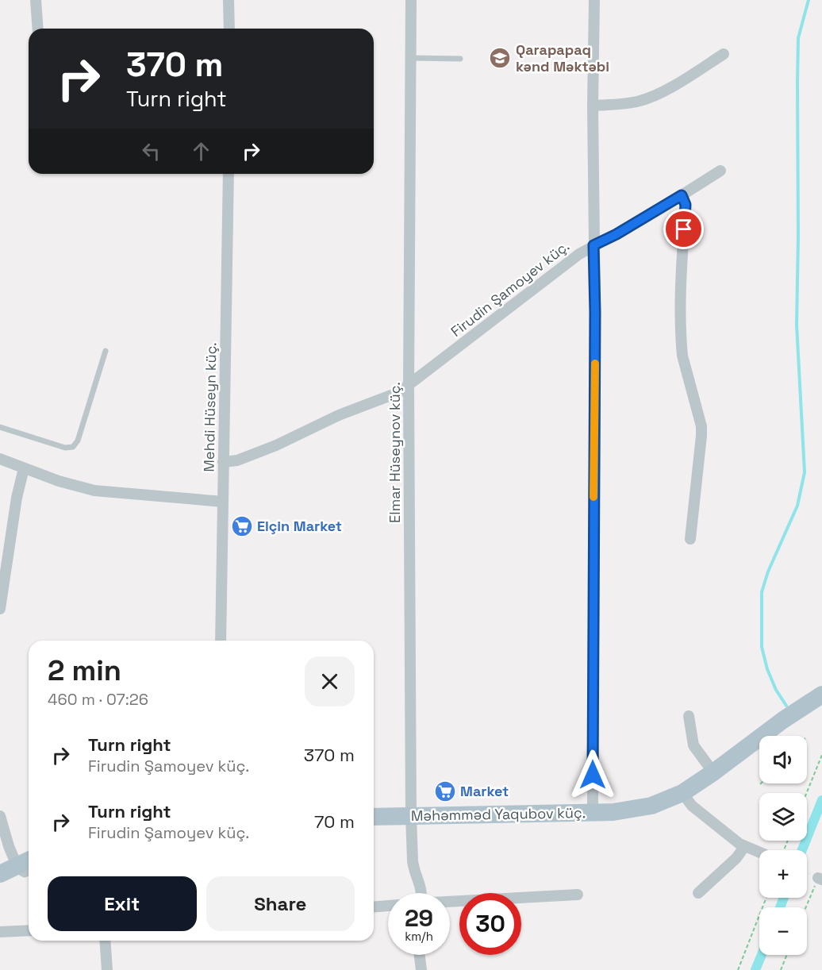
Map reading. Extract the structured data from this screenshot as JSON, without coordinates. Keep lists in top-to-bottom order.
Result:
{
  "streets": {
    "main road": ["Məhəmməd Yaqubov küç."],
    "street": ["Firudin Şamoyev küç.", "Mehdi Hüseyn küç.", "Elmar Hüseynov küç."]
  },
  "crossings": [
    ["Firudin Şamoyev küç.", "Mehdi Hüseyn küç."],
    ["Firudin Şamoyev küç.", "Elmar Hüseynov küç."],
    ["Elmar Hüseynov küç.", "Məhəmməd Yaqubov küç."]
  ],
  "places": {
    "school or university": ["Qarapapaq kənd Məktəbi"],
    "supermarket": ["Elçin Market", "Market"]
  },
  "page": {
    "turn": ["370 m", "Turn right"],
    "heading": ["2 min", "460 m · 07:26"],
    "list": [
      {
        "name": "Turn right",
        "note": "Firudin Şamoyev küç.",
        "value": "370 m"
      },
      {
        "name": "Turn right",
        "note": "Firudin Şamoyev küç.",
        "value": "70 m"
      }
    ],
    "map_buttons": ["+", "−"],
    "buttons": ["Exit", "Share"],
    "speed": "29 km/h",
    "limit": "30"
  }
}
